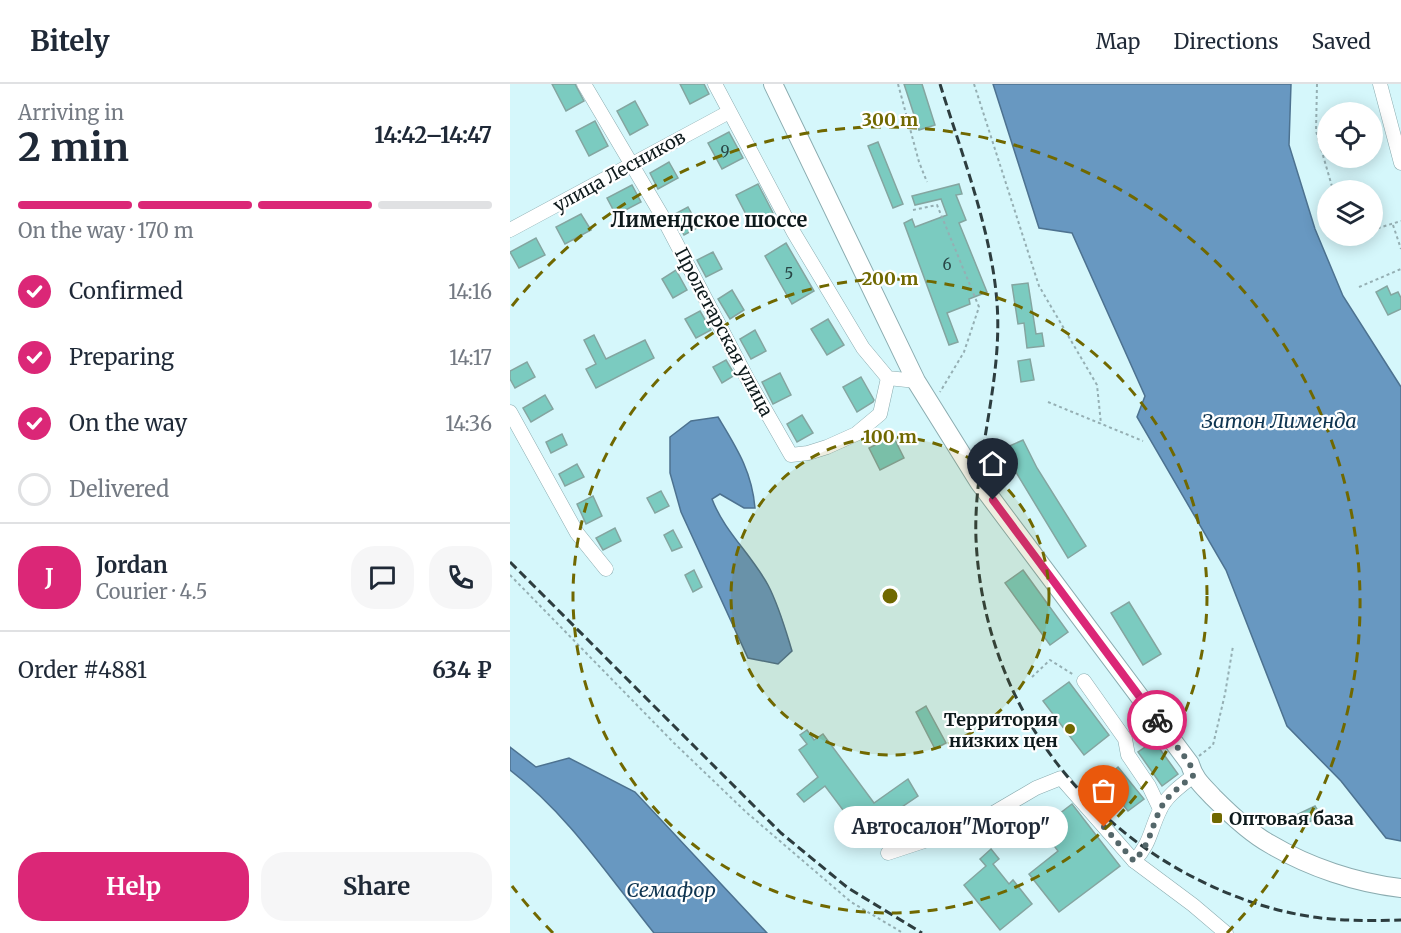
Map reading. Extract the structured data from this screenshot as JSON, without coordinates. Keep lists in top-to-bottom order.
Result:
{
  "streets": {
    "street": ["улица Лесников", "Пролетарская улица"]
  },
  "crossings": [
    ["улица Лесников", "Пролетарская улица"]
  ],
  "districts": ["Лимендское шоссе"],
  "water": ["Затон Лименда", "Семафор"],
  "places": {
    "other": ["Территория низких цен", "Автосалон\"Мотор\""],
    "transit": ["Оптовая база"]
  },
  "house_numbers": ["9", "6", "5"],
  "page": {
    "header": "Bitely",
    "nav": ["Map", "Directions", "Saved"],
    "heading": ["2 min", "Arriving in", "14:42–14:47"],
    "panel": [
      "Jordan",
      "Courier · 4.5",
      "Order #4881",
      "634 ₽"
    ],
    "bar": "On the way · 170 m",
    "list": [
      ["Confirmed", "14:16"],
      ["Preparing", "14:17"],
      ["On the way", "14:36"],
      "Delivered"
    ],
    "round": "J",
    "bubble": "Автосалон\"Мотор\"",
    "buttons": ["Help", "Share"]
  },
  "rings": ["300 m", "200 m", "100 m"]
}
